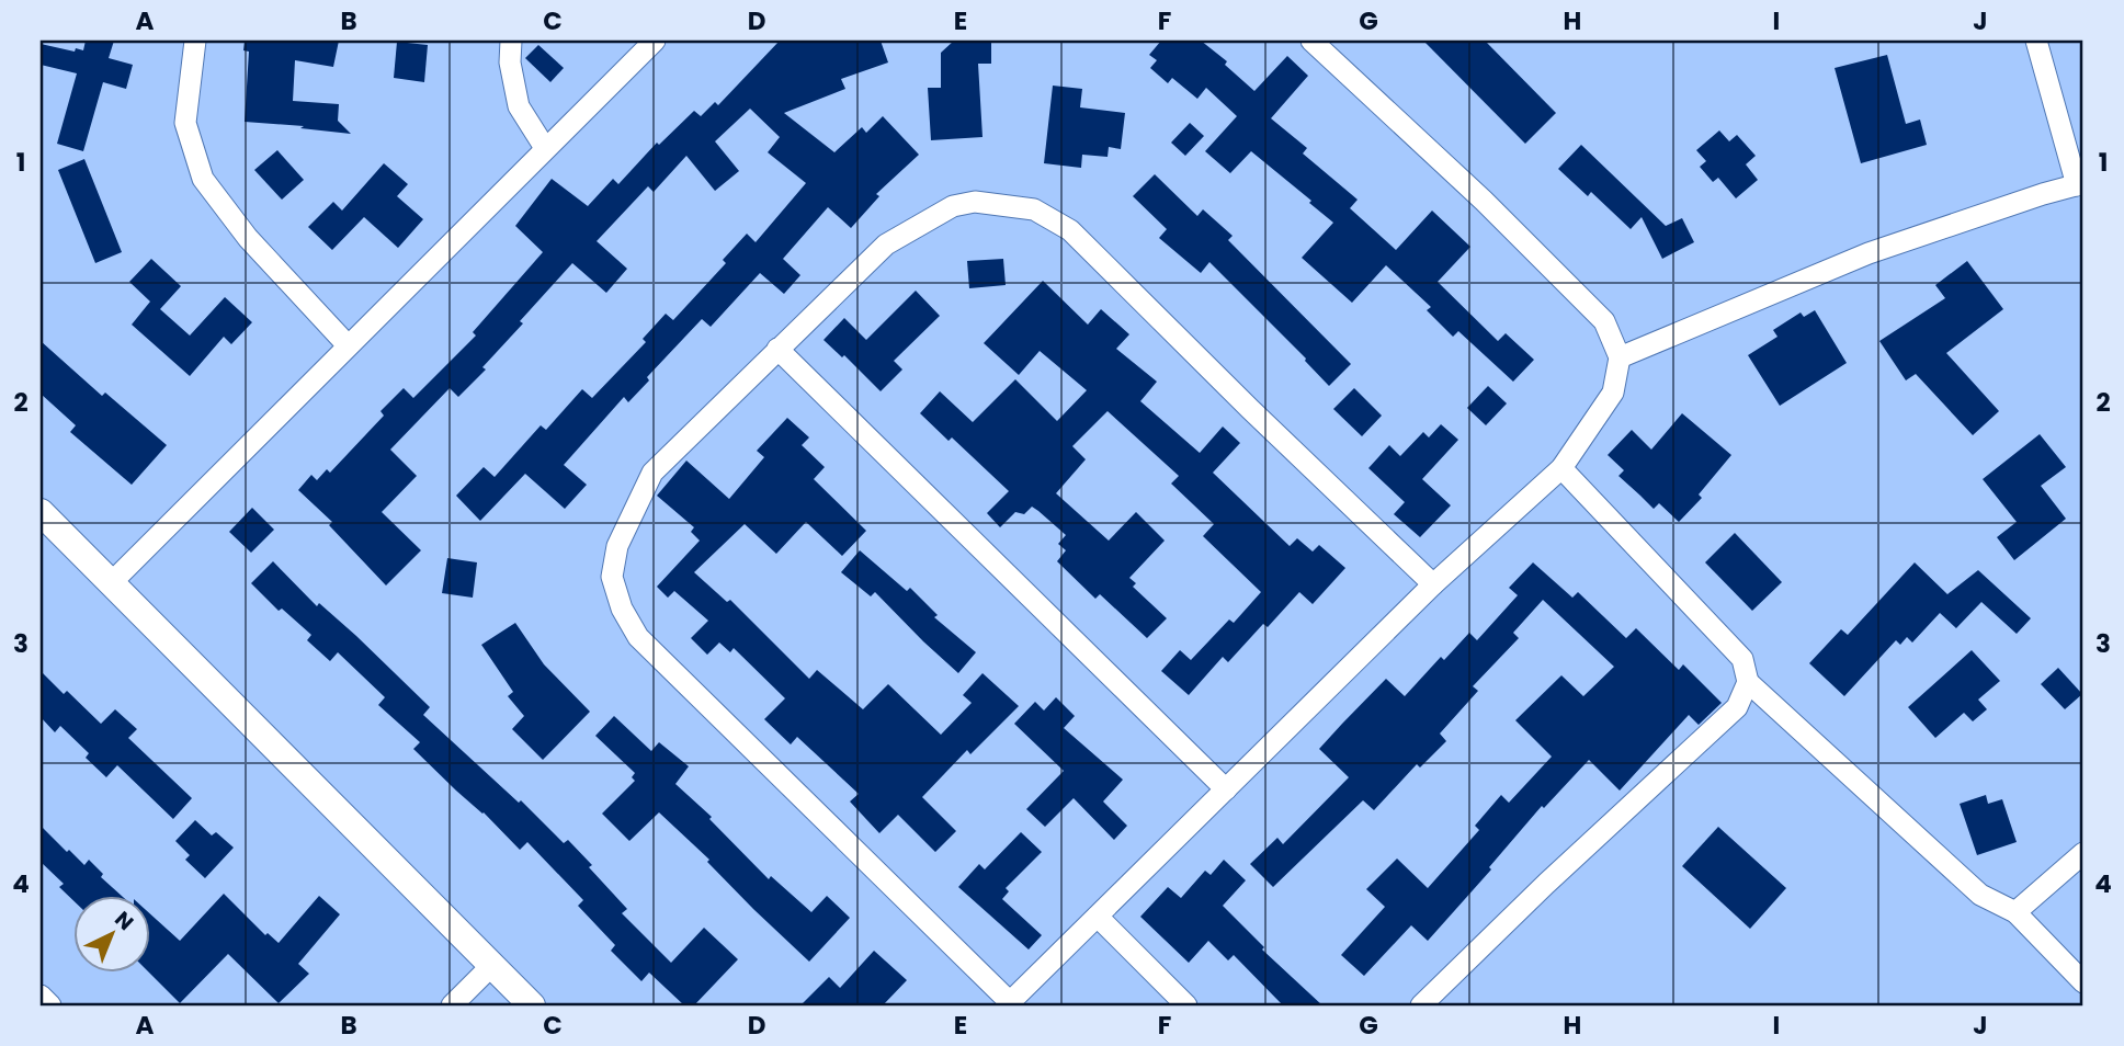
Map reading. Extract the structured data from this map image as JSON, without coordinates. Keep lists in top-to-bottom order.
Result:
{
  "north": "top right",
  "grid": {
    "columns": [
      "A",
      "B",
      "C",
      "D",
      "E",
      "F",
      "G",
      "H",
      "I",
      "J"
    ],
    "rows": [
      "1",
      "2",
      "3",
      "4"
    ]
  }
}
